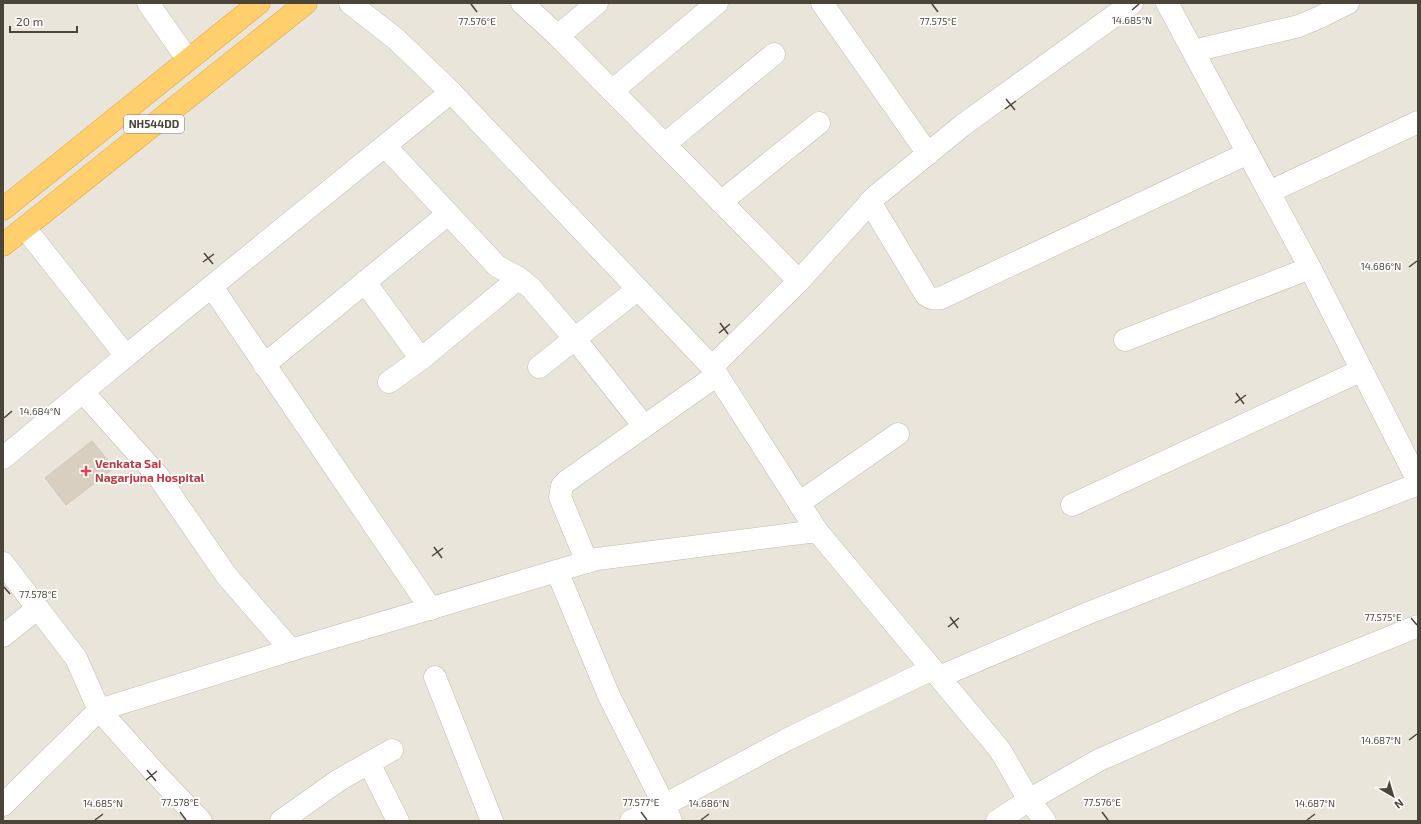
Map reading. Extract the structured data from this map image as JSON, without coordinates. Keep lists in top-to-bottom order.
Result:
{
  "streets": {
    "highway": ["NH544DD"]
  },
  "places": {
    "health": ["Venkata Sai Nagarjuna Hospital"]
  },
  "scale_bar": "20 m",
  "north": "bottom right",
  "coordinates": [
    "14.685°N",
    "77.576°E",
    "77.575°E",
    "14.686°N",
    "14.684°N",
    "77.578°E",
    "14.687°N",
    "77.577°E"
  ]
}
